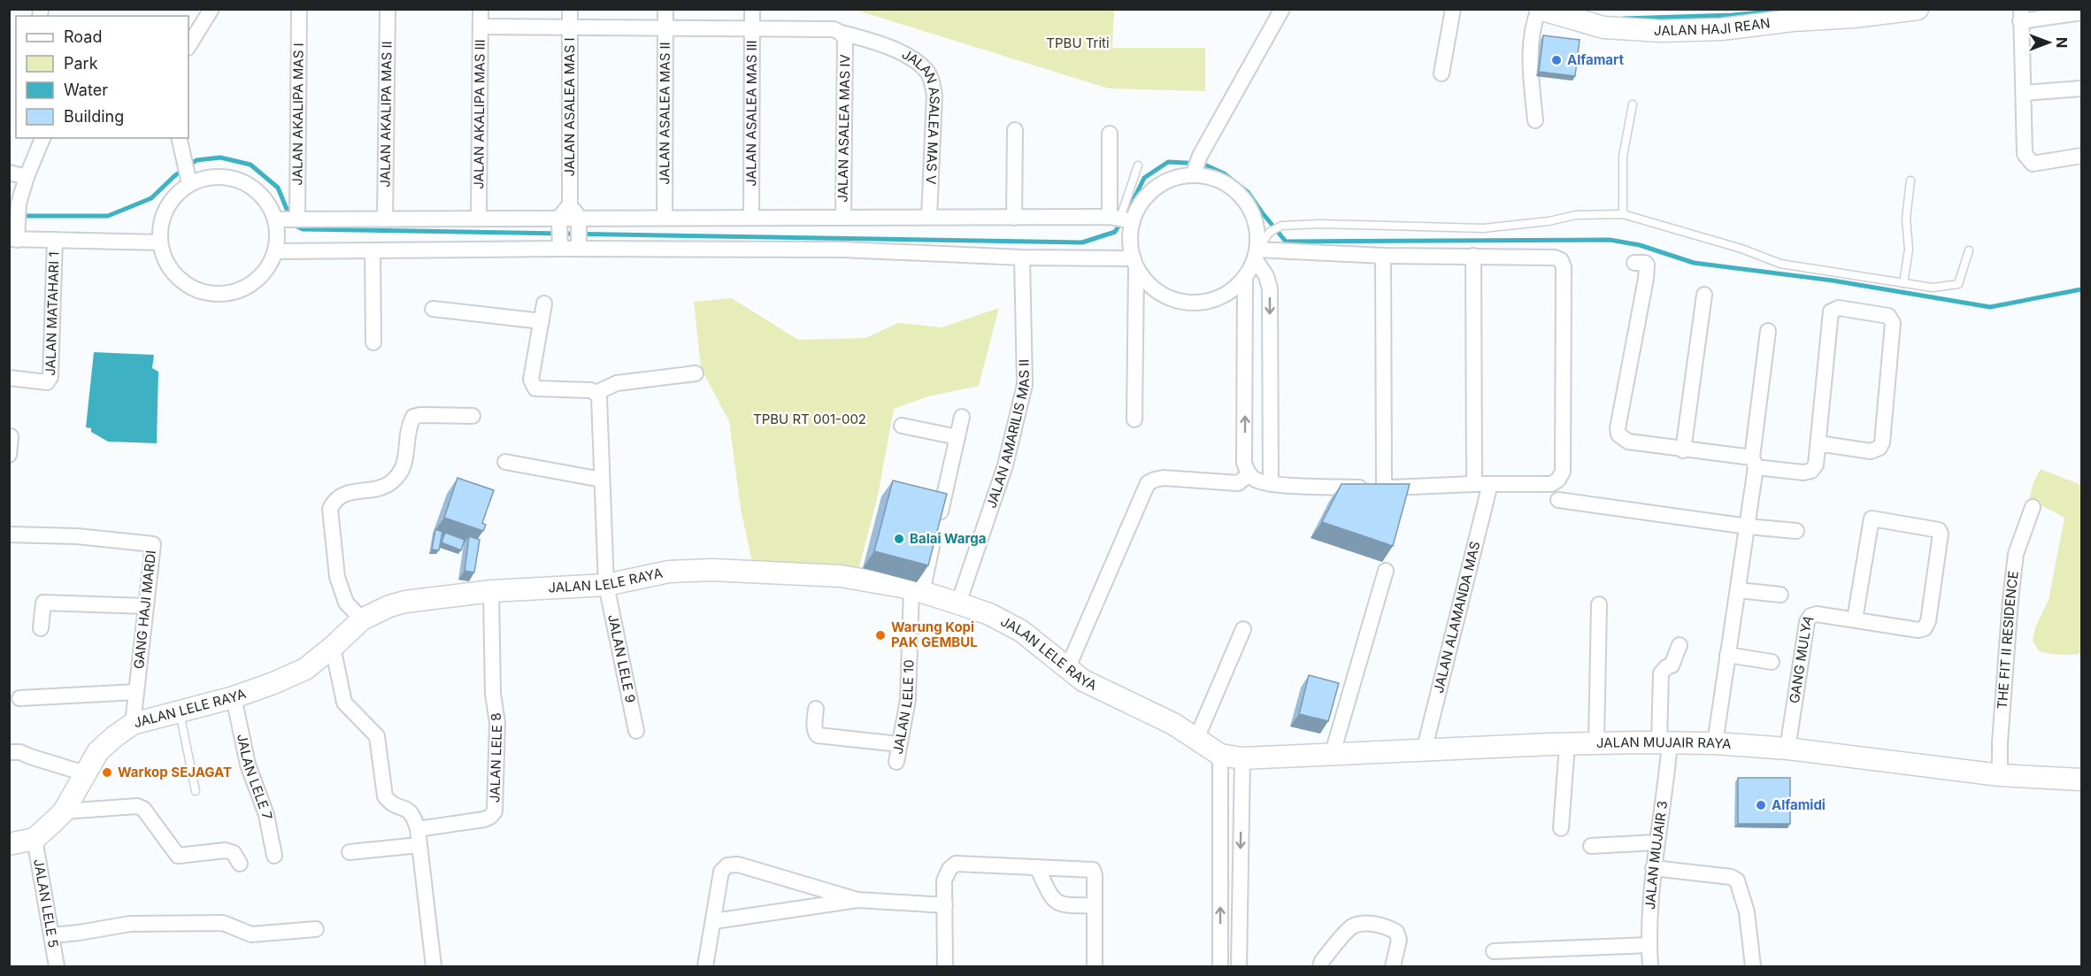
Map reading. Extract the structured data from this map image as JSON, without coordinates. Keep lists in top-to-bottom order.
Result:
{
  "streets": {
    "street": [
      "JALAN HAJI REAN",
      "JALAN ASALEA MAS I",
      "JALAN ASALEA MAS II",
      "JALAN ASALEA MAS III",
      "JALAN AKALIPA MAS I",
      "JALAN AKALIPA MAS II",
      "JALAN AKALIPA MAS III",
      "JALAN ASALEA MAS V",
      "JALAN ASALEA MAS IV",
      "JALAN MATAHARI 1",
      "JALAN AMARILIS MAS II",
      "JALAN LELE RAYA",
      "GANG HAJI MARDI",
      "JALAN ALAMANDA MAS",
      "THE FIT II RESIDENCE",
      "JALAN LELE 9",
      "GANG MULYA",
      "JALAN LELE 10",
      "JALAN MUJAIR RAYA",
      "JALAN LELE 8",
      "JALAN LELE 7",
      "JALAN MUJAIR 3",
      "JALAN LELE 5"
    ]
  },
  "crossings": [
    ["JALAN ASALEA MAS V", "JALAN ASALEA MAS IV"],
    ["JALAN AMARILIS MAS II", "JALAN LELE RAYA"],
    ["JALAN LELE RAYA", "GANG HAJI MARDI"],
    ["JALAN LELE RAYA", "JALAN LELE 9"],
    ["JALAN LELE RAYA", "JALAN LELE 10"],
    ["JALAN LELE RAYA", "JALAN MUJAIR RAYA"],
    ["JALAN LELE RAYA", "JALAN LELE 8"],
    ["JALAN LELE RAYA", "JALAN LELE 7"],
    ["JALAN LELE RAYA", "JALAN LELE 5"],
    ["JALAN ALAMANDA MAS", "JALAN MUJAIR RAYA"],
    ["THE FIT II RESIDENCE", "JALAN MUJAIR RAYA"],
    ["GANG MULYA", "JALAN MUJAIR RAYA"],
    ["JALAN MUJAIR RAYA", "JALAN MUJAIR 3"]
  ],
  "parks": ["TPBU Triti", "TPBU RT 001-002"],
  "places": [
    "Alfamart",
    "Balai Warga",
    "Warung Kopi PAK GEMBUL",
    "Warkop SEJAGAT",
    "Alfamidi"
  ],
  "legend": [
    "Road",
    "Park",
    "Water",
    "Building"
  ],
  "north": "right"
}
